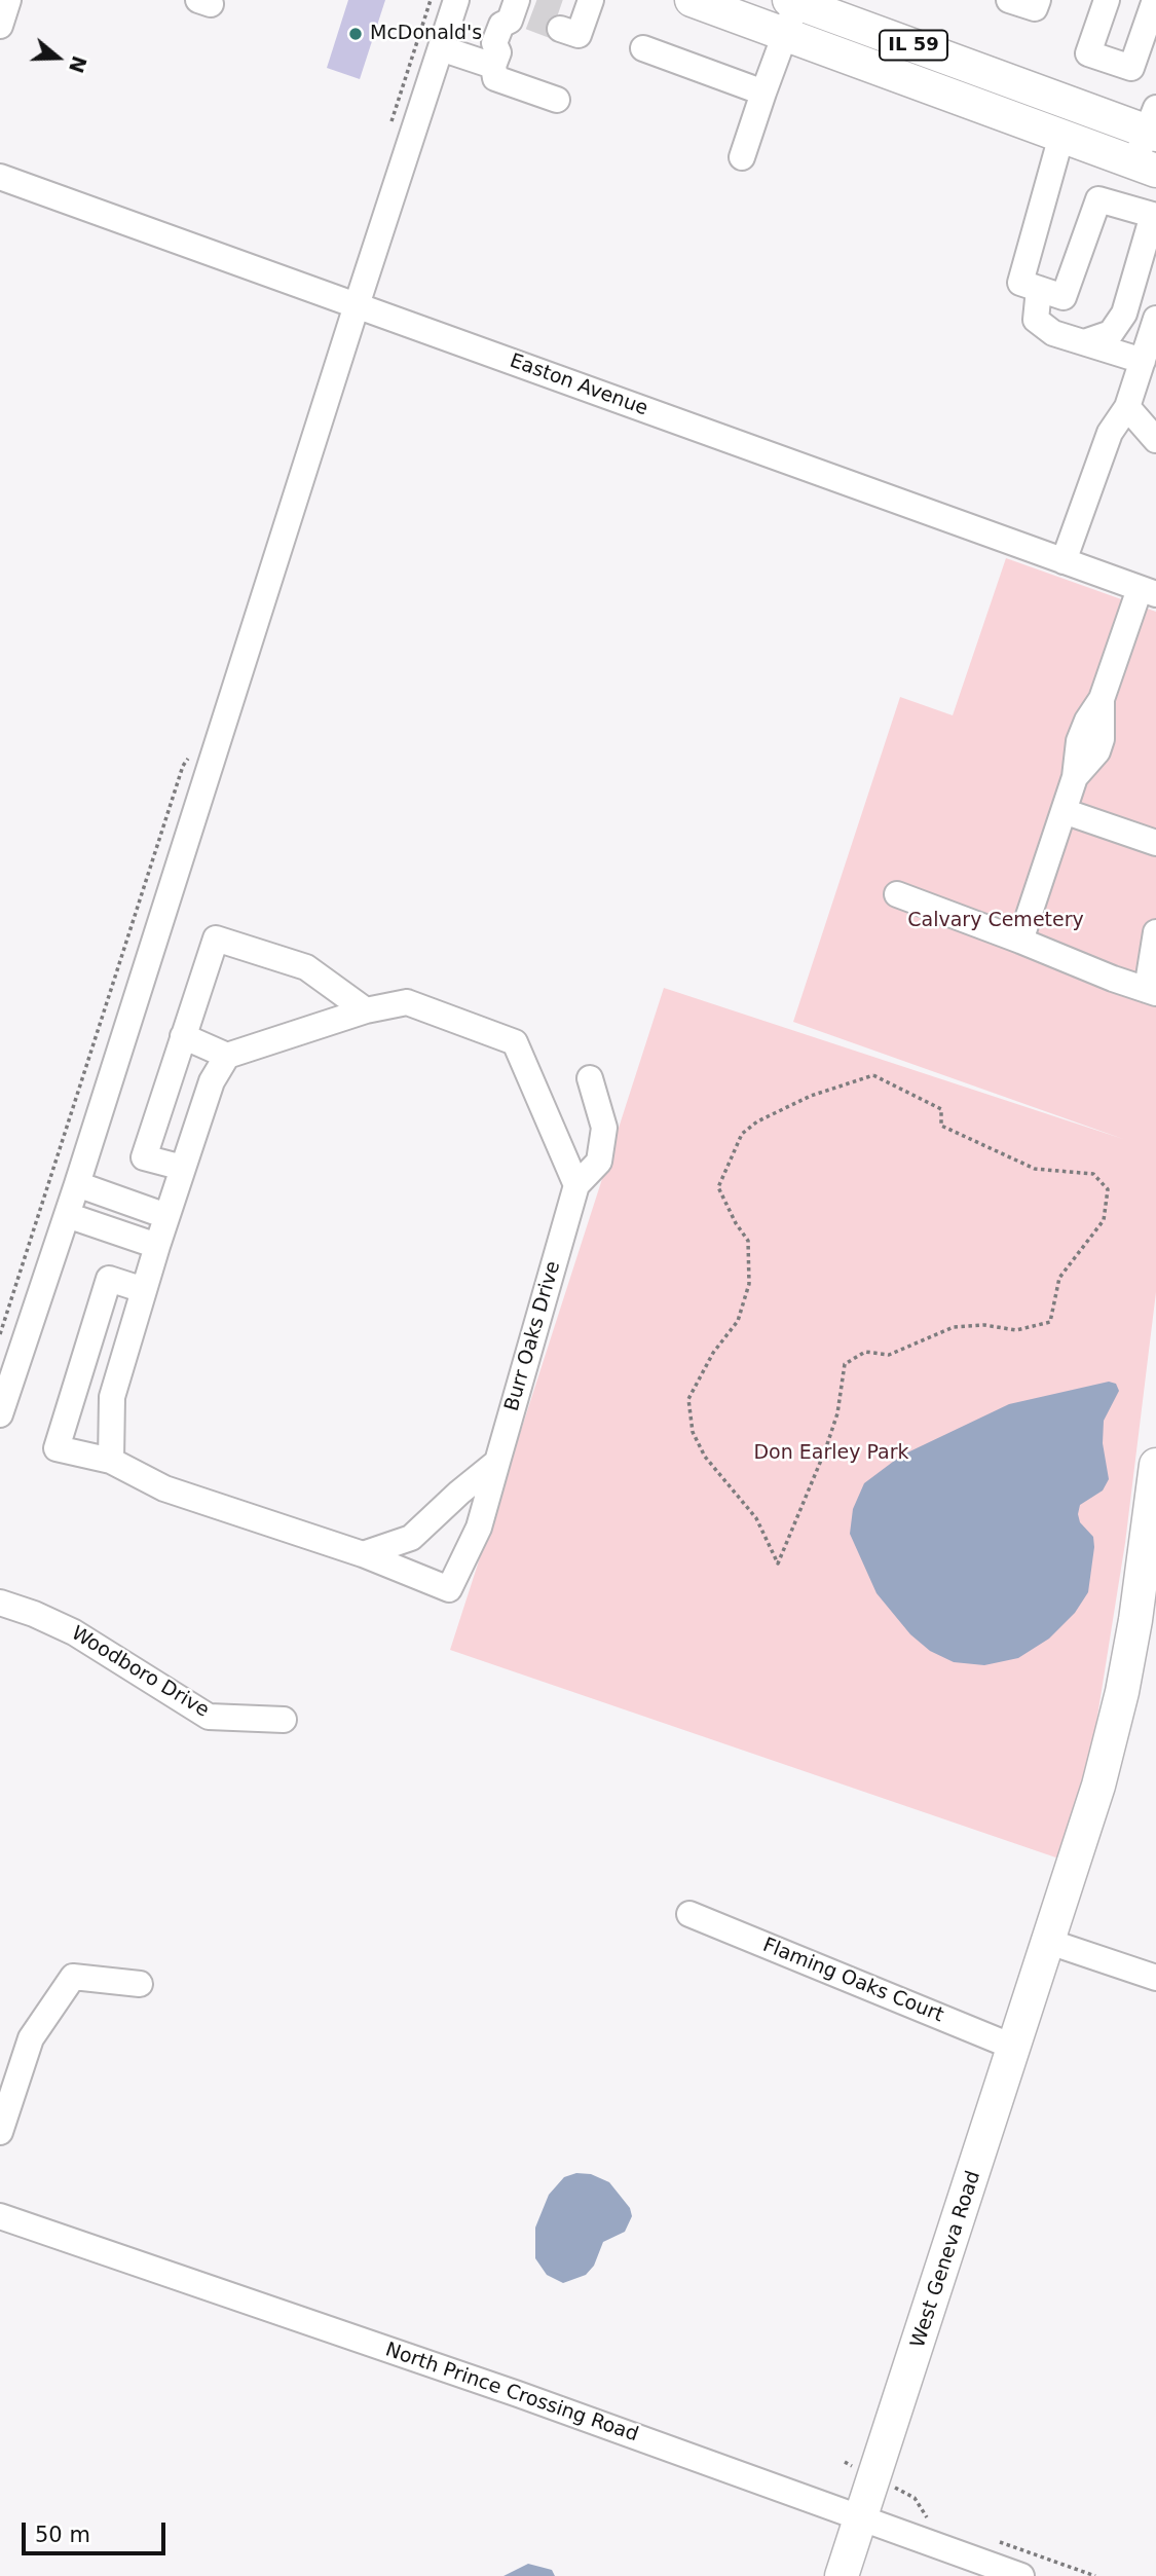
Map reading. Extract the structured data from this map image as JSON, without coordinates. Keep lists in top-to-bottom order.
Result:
{
  "streets": {
    "main road": ["IL 59", "West Geneva Road"],
    "street": [
      "Easton Avenue",
      "Burr Oaks Drive",
      "Woodboro Drive",
      "Flaming Oaks Court",
      "North Prince Crossing Road"
    ]
  },
  "crossings": [
    ["Flaming Oaks Court", "West Geneva Road"],
    ["West Geneva Road", "North Prince Crossing Road"]
  ],
  "parks": ["Calvary Cemetery", "Don Earley Park"],
  "places": ["McDonald's"],
  "scale_bar": "50 m",
  "north": "right"
}
